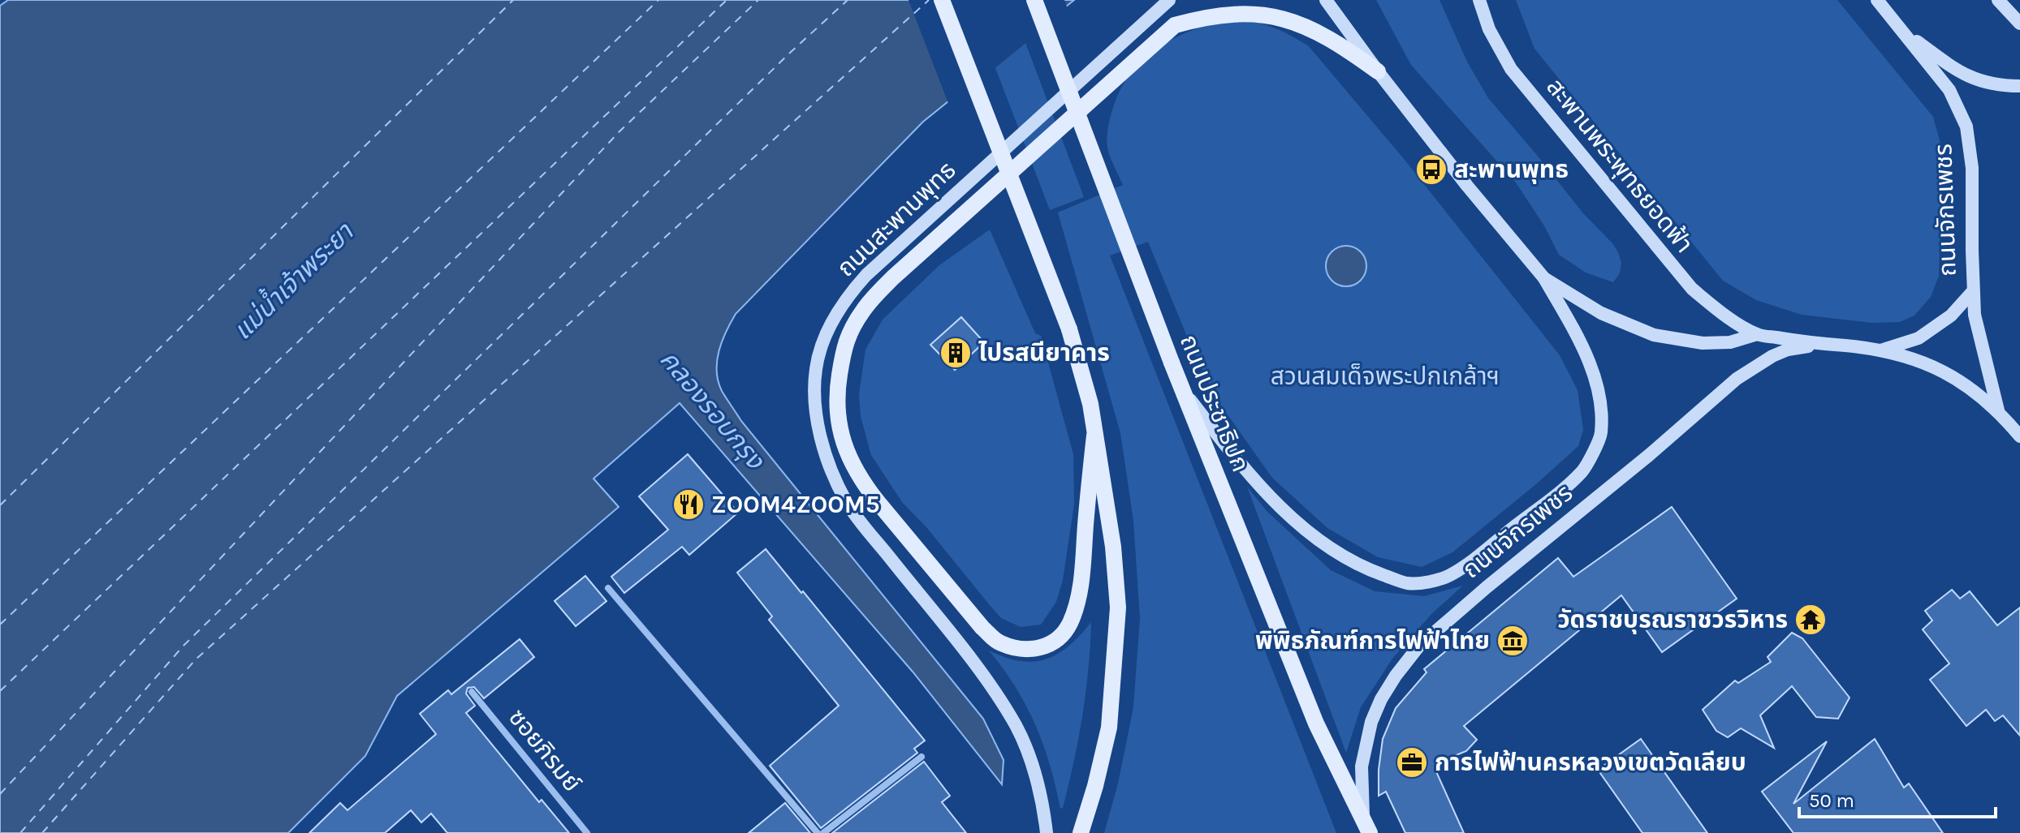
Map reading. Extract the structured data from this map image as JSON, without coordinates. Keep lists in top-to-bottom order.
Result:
{
  "streets": {
    "main road": ["ถนนประชาธิปก"],
    "street": [
      "สะพานพระพุทธยอดฟ้า",
      "ถนนจักรเพชร",
      "ถนนสะพานพุทธ",
      "ซอยภิรมย์"
    ]
  },
  "crossings": [
    ["สะพานพระพุทธยอดฟ้า", "ถนนจักรเพชร"],
    ["ถนนจักรเพชร", "ถนนประชาธิปก"]
  ],
  "water": ["แม่น้ำเจ้าพระยา", "คลองรอบกรุง"],
  "parks": ["สวนสมเด็จพระปกเกล้าฯ"],
  "places": {
    "bus stop": ["สะพานพุทธ"],
    "building": ["ไปรสนียาคาร"],
    "restaurant": ["ZOOM4ZOOM5"],
    "temple": ["วัดราชบุรณราชวรวิหาร"],
    "museum": ["พิพิธภัณฑ์การไฟฟ้าไทย"],
    "office": ["การไฟฟ้านครหลวงเขตวัดเลียบ"]
  },
  "scale_bar": "50 m"
}
